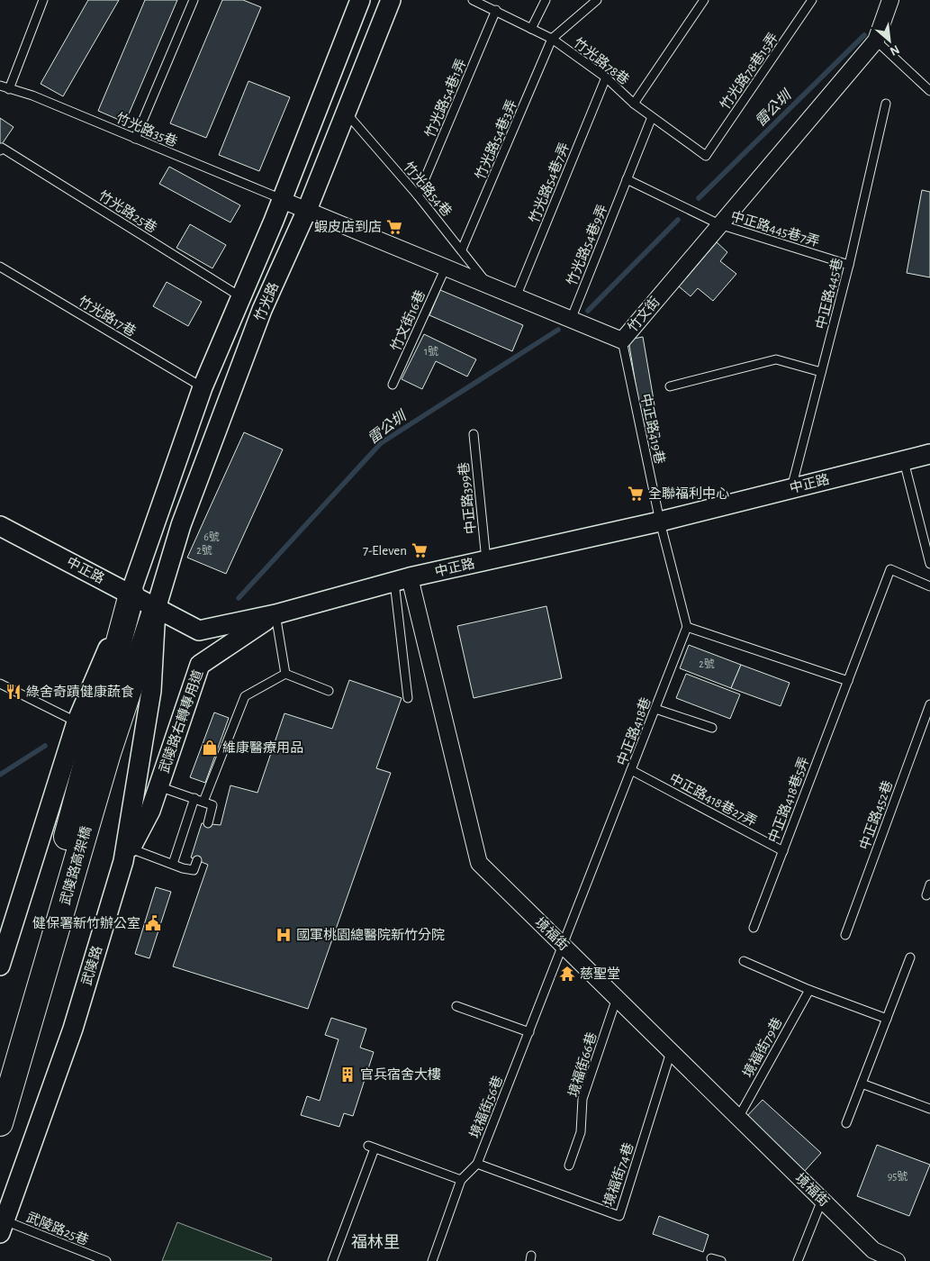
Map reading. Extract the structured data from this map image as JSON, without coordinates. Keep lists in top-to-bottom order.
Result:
{
  "streets": {
    "highway": ["武陵路高架橋"],
    "street": [
      "竹光路",
      "竹文街",
      "中正路",
      "武陵路右轉專用道",
      "境福街",
      "武陵路"
    ],
    "lane": [
      "竹光路78巷",
      "竹光路78巷15弄",
      "竹光路54巷1弄",
      "竹光路35巷",
      "竹光路54巷3弄",
      "竹光路54巷7弄",
      "竹光路54巷",
      "竹光路25巷",
      "中正路445巷7弄",
      "竹光路54巷9弄",
      "中正路445巷",
      "竹光路17巷",
      "竹文街16巷",
      "中正路419巷",
      "中正路399巷",
      "中正路418巷",
      "中正路418巷27弄",
      "中正路418巷5弄",
      "中正路452巷",
      "境福街79巷",
      "境福街66巷",
      "境福街56巷",
      "境福街74巷",
      "武陵路25巷"
    ]
  },
  "crossings": [
    ["竹光路78巷", "竹光路78巷15弄"],
    ["竹光路78巷", "竹光路54巷1弄"],
    ["竹光路78巷", "竹光路54巷3弄"],
    ["竹光路78巷", "竹光路54巷7弄"],
    ["竹光路78巷", "竹光路54巷9弄"],
    ["竹光路54巷1弄", "竹光路54巷"],
    ["竹光路35巷", "竹光路"],
    ["竹光路35巷", "竹文街"],
    ["竹光路54巷3弄", "竹光路54巷"],
    ["竹光路54巷7弄", "竹文街"],
    ["竹光路54巷", "竹光路"],
    ["竹光路54巷", "竹文街"],
    ["竹光路25巷", "竹光路"],
    ["中正路445巷7弄", "中正路445巷"],
    ["中正路445巷7弄", "竹文街"],
    ["竹光路54巷9弄", "竹文街"],
    ["中正路445巷", "中正路"],
    ["竹光路", "竹文街"],
    ["竹光路", "竹光路17巷"],
    ["竹光路", "中正路"],
    ["竹光路", "武陵路高架橋"],
    ["竹光路", "武陵路"],
    ["竹文街", "竹文街16巷"],
    ["竹文街", "中正路419巷"],
    ["中正路419巷", "中正路"],
    ["中正路", "中正路399巷"],
    ["中正路", "武陵路右轉專用道"],
    ["中正路", "武陵路高架橋"],
    ["中正路", "境福街"],
    ["中正路", "武陵路"],
    ["武陵路右轉專用道", "武陵路"],
    ["中正路418巷", "中正路418巷27弄"],
    ["中正路418巷", "境福街"],
    ["中正路418巷", "境福街56巷"],
    ["中正路418巷27弄", "中正路418巷5弄"],
    ["武陵路高架橋", "武陵路"],
    ["境福街", "境福街79巷"],
    ["境福街", "境福街66巷"],
    ["境福街", "境福街56巷"],
    ["境福街", "境福街74巷"],
    ["武陵路", "武陵路25巷"],
    ["境福街56巷", "境福街74巷"]
  ],
  "districts": ["福林里"],
  "water": ["雷公圳"],
  "places": {
    "supermarket": ["蝦皮店到店", "全聯福利中心", "7-Eleven"],
    "restaurant": ["綠舍奇蹟健康蔬食"],
    "shop": ["維康醫療用品"],
    "public building": ["健保署新竹辦公室"],
    "hospital": ["國軍桃園總醫院新竹分院"],
    "temple": ["慈聖堂"],
    "building": ["官兵宿舍大樓"]
  },
  "house_numbers": [
    "1號",
    "6號",
    "2號",
    "2號",
    "95號"
  ],
  "north": "bottom right"
}
